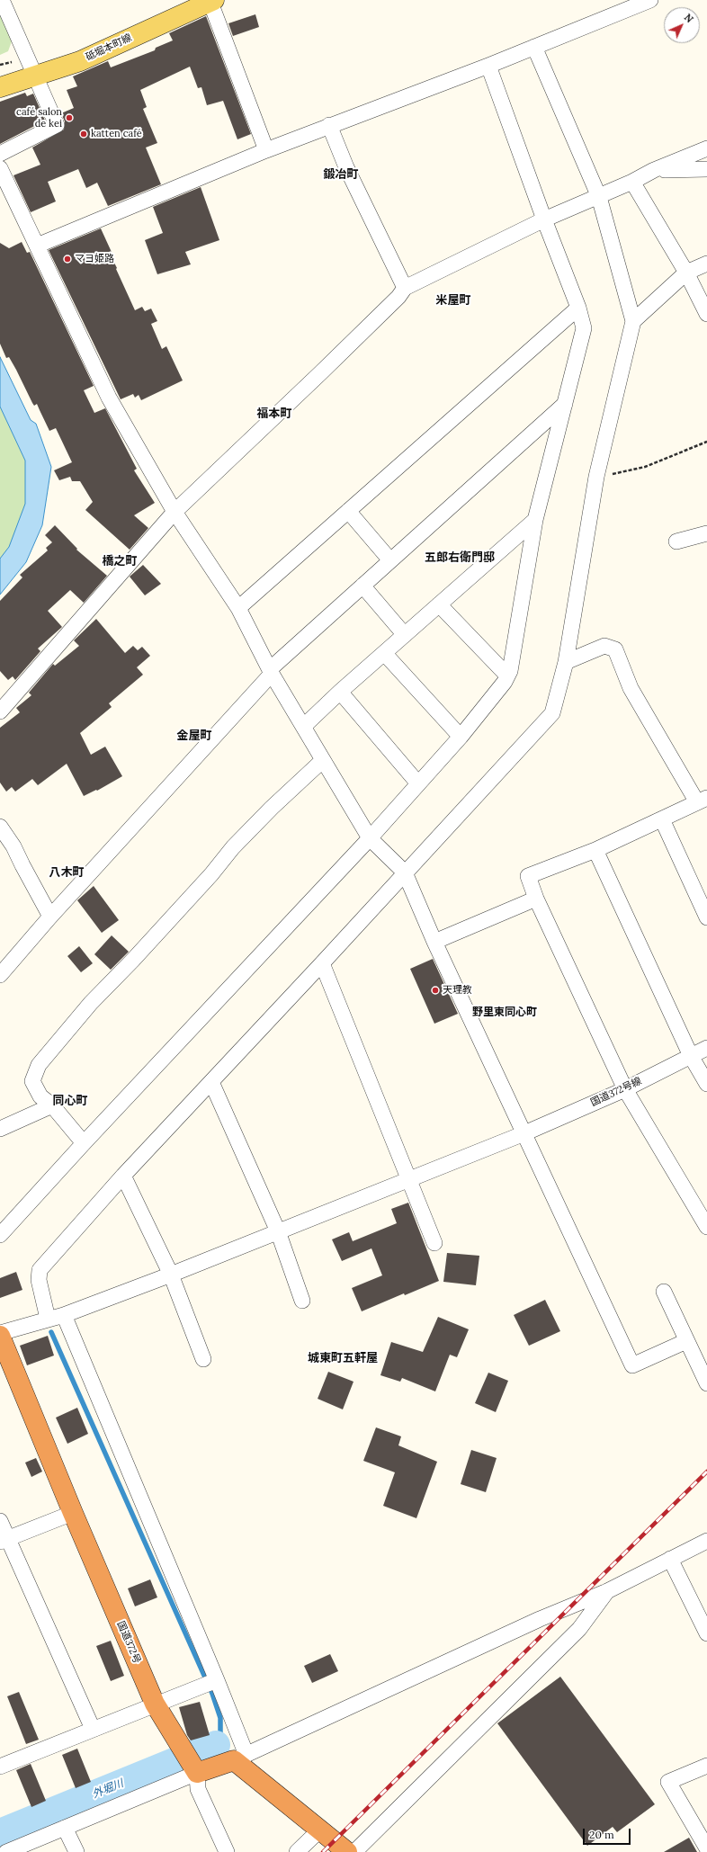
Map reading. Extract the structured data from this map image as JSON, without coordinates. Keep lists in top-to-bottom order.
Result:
{
  "streets": {
    "highway": ["国道372号"],
    "main road": ["砥堀本町線"],
    "street": ["国道372号線"]
  },
  "crossings": [
    ["国道372号線", "国道372号"]
  ],
  "districts": [
    "鍛冶町",
    "米屋町",
    "福本町",
    "五郎右衛門邸",
    "橋之町",
    "金屋町",
    "八木町",
    "野里東同心町",
    "同心町",
    "城東町五軒屋"
  ],
  "water": ["外堀川"],
  "places": [
    "café salon de kei",
    "katten café",
    "マヨ姫路",
    "天理教"
  ],
  "scale_bar": "20 m",
  "north": "top right"
}
